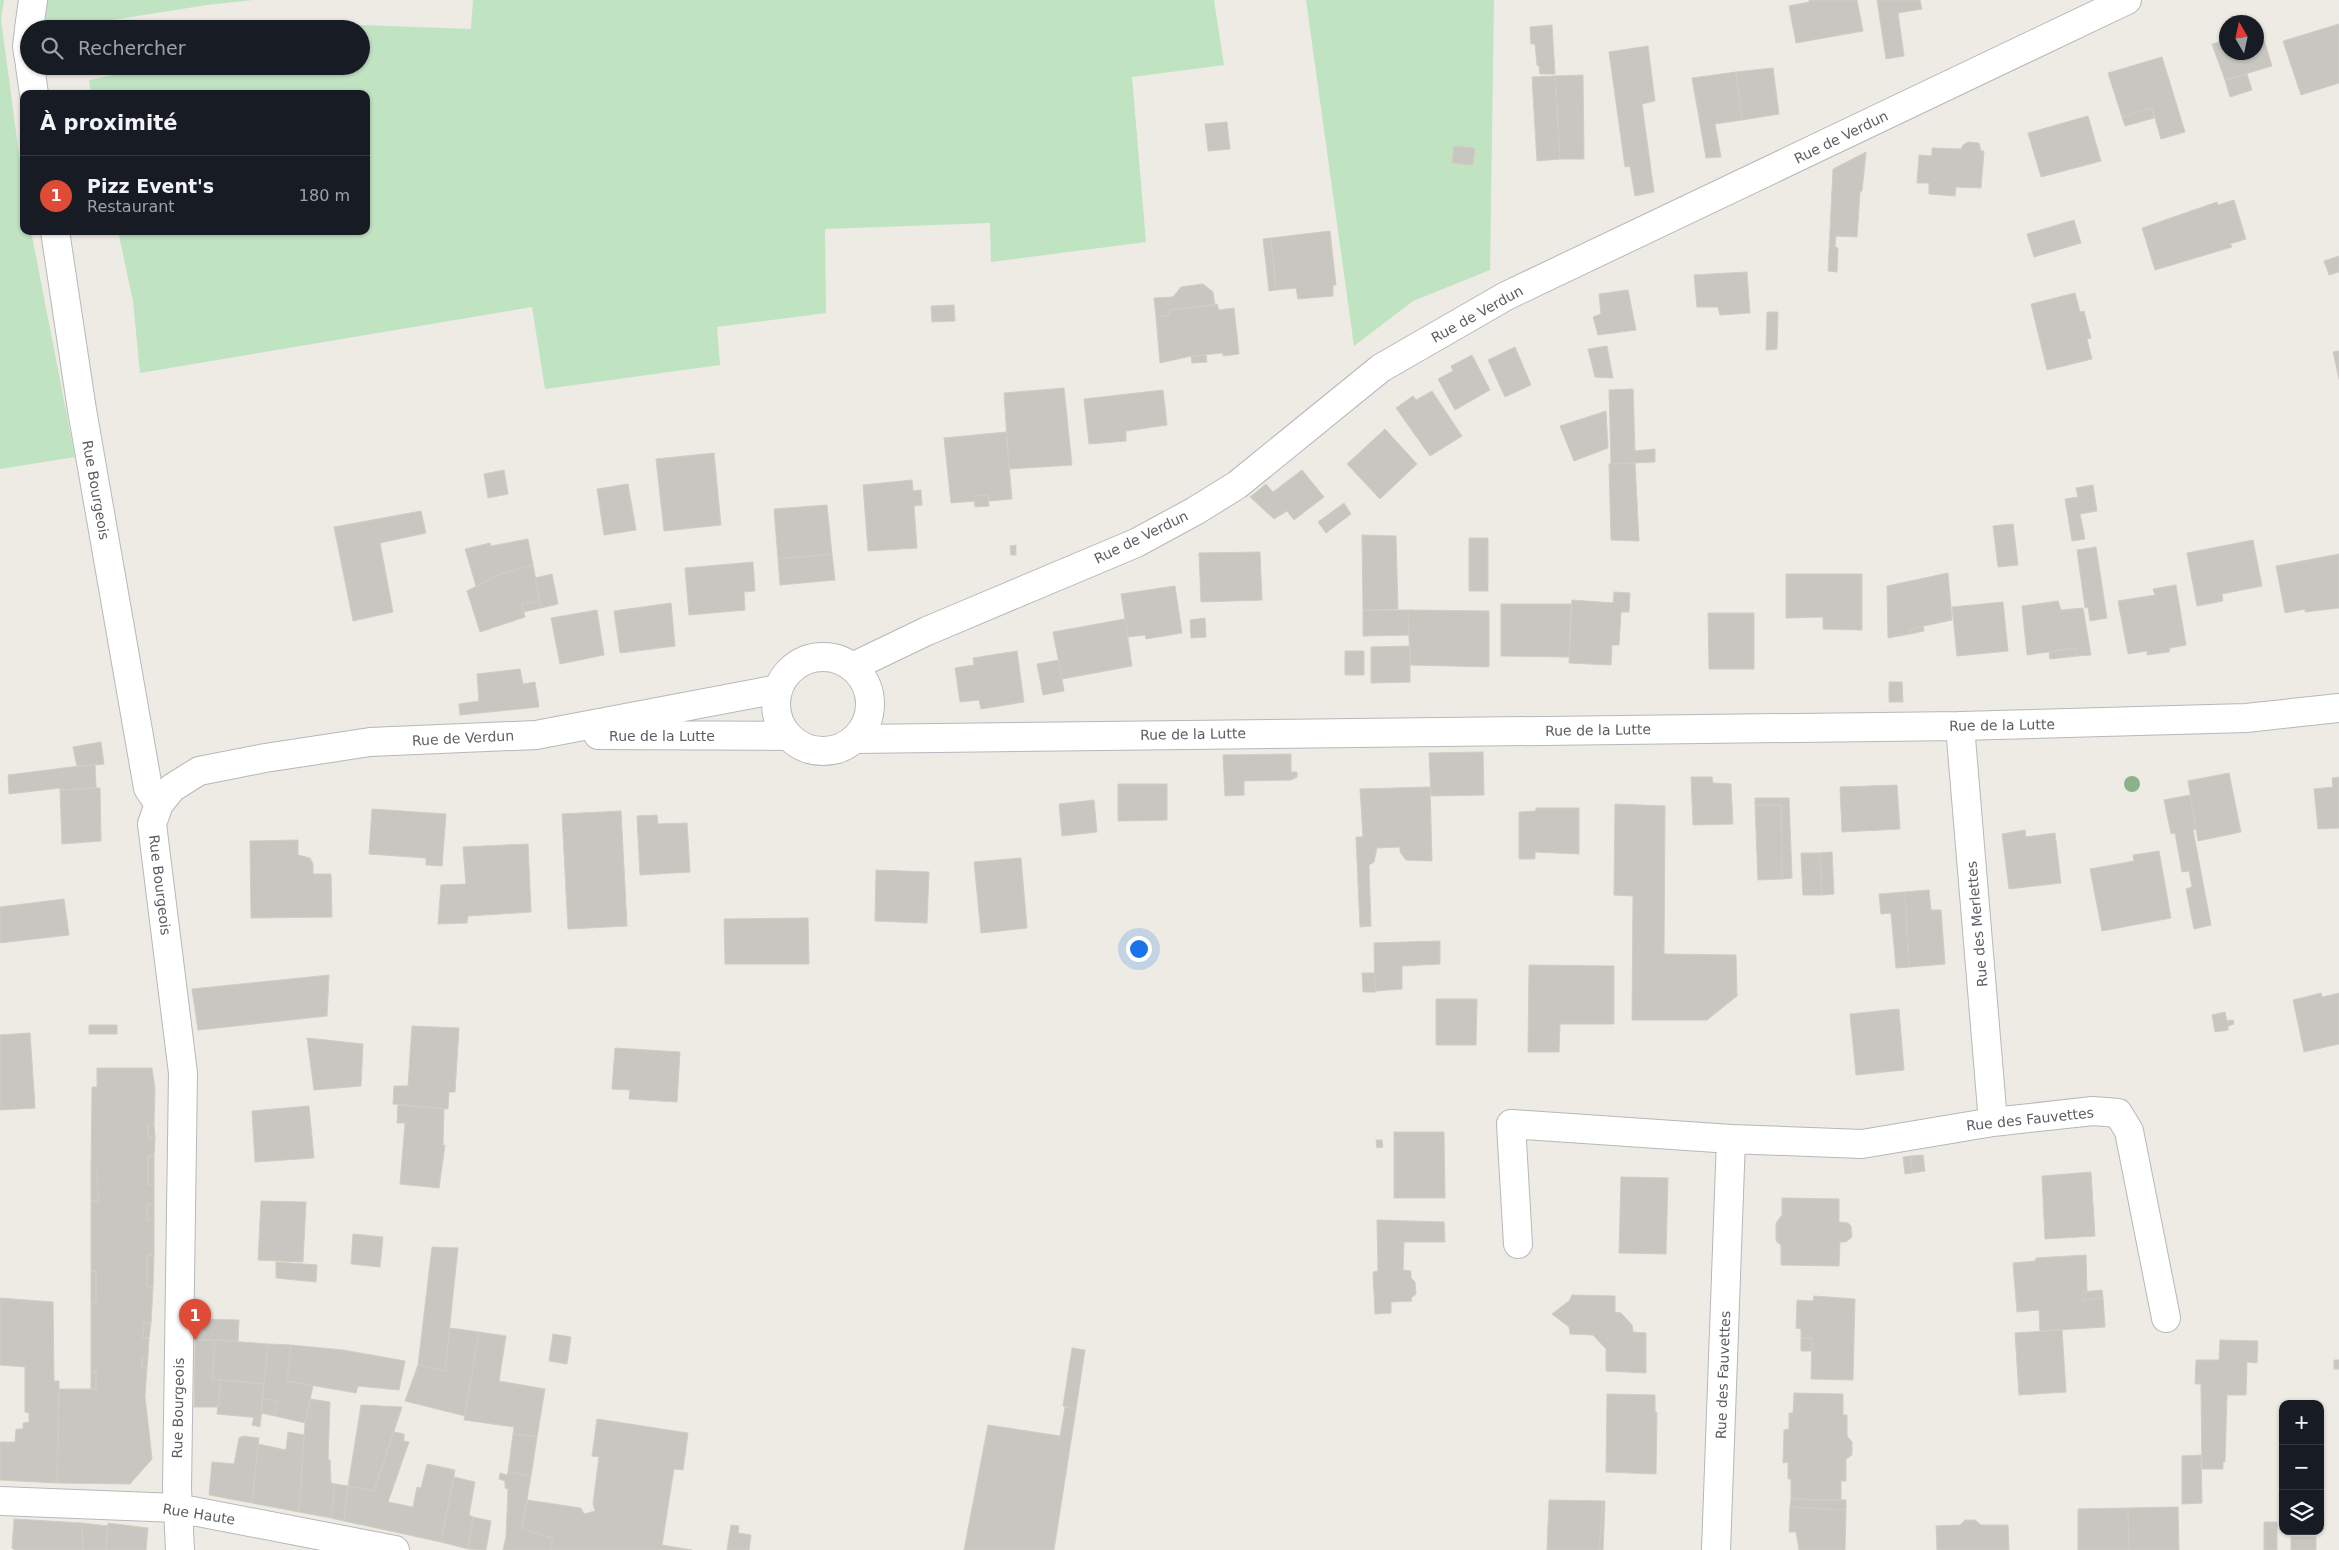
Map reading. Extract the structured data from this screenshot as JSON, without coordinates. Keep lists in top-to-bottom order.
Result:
{
  "streets": {
    "street": [
      "Rue de Verdun",
      "Rue Bourgeois",
      "Rue de la Lutte",
      "Rue des Merlettes",
      "Rue des Fauvettes",
      "Rue Haute"
    ]
  },
  "crossings": [
    ["Rue de Verdun", "Rue Bourgeois"],
    ["Rue de Verdun", "Rue de la Lutte"],
    ["Rue Bourgeois", "Rue Haute"],
    ["Rue de la Lutte", "Rue des Merlettes"],
    ["Rue des Merlettes", "Rue des Fauvettes"]
  ],
  "north": "top",
  "page": {
    "search": "Rechercher",
    "heading": "À proximité",
    "list": [
      {
        "mark": "1",
        "name": "Pizz Event's",
        "note": "Restaurant",
        "value": "180 m"
      }
    ],
    "pins": "1",
    "map_buttons": ["+", "−"]
  }
}
